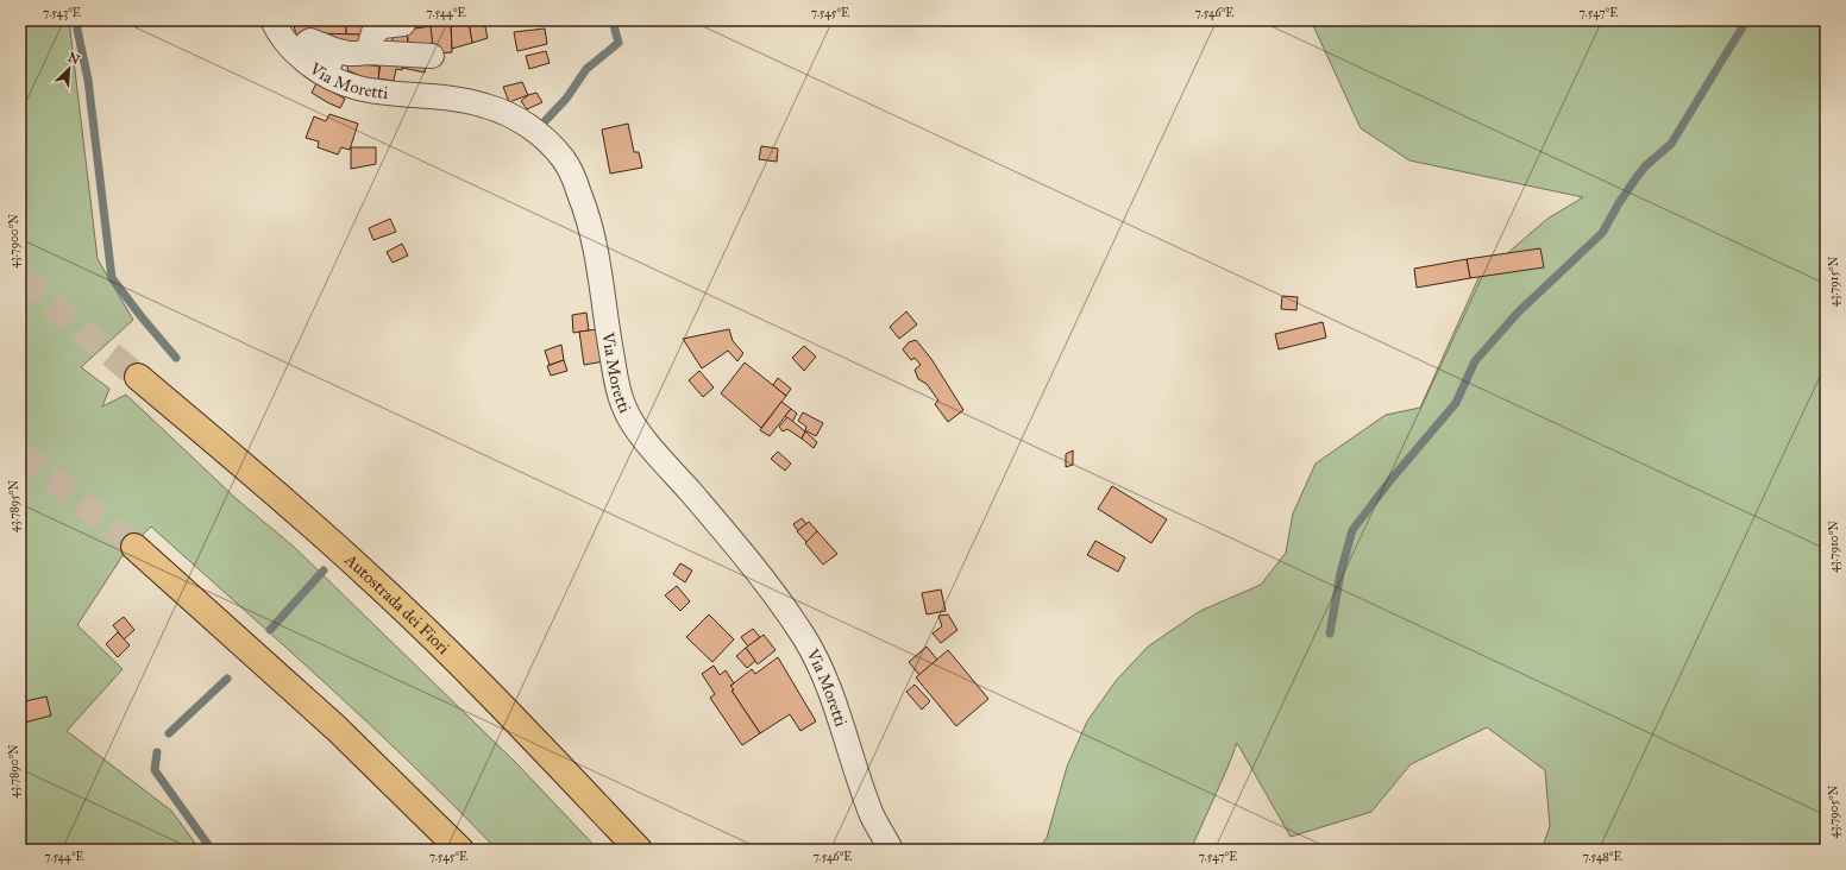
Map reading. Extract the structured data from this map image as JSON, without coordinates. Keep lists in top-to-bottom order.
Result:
{
  "streets": {
    "highway": ["Autostrada dei Fiori"],
    "street": ["Via Moretti"]
  },
  "north": "top right",
  "coordinates": [
    "7.543°E",
    "7.544°E",
    "7.545°E",
    "7.546°E",
    "7.547°E",
    "43.7900°N",
    "43.7915°N",
    "43.7895°N",
    "43.7910°N",
    "43.7890°N",
    "43.7905°N",
    "7.548°E"
  ]
}
